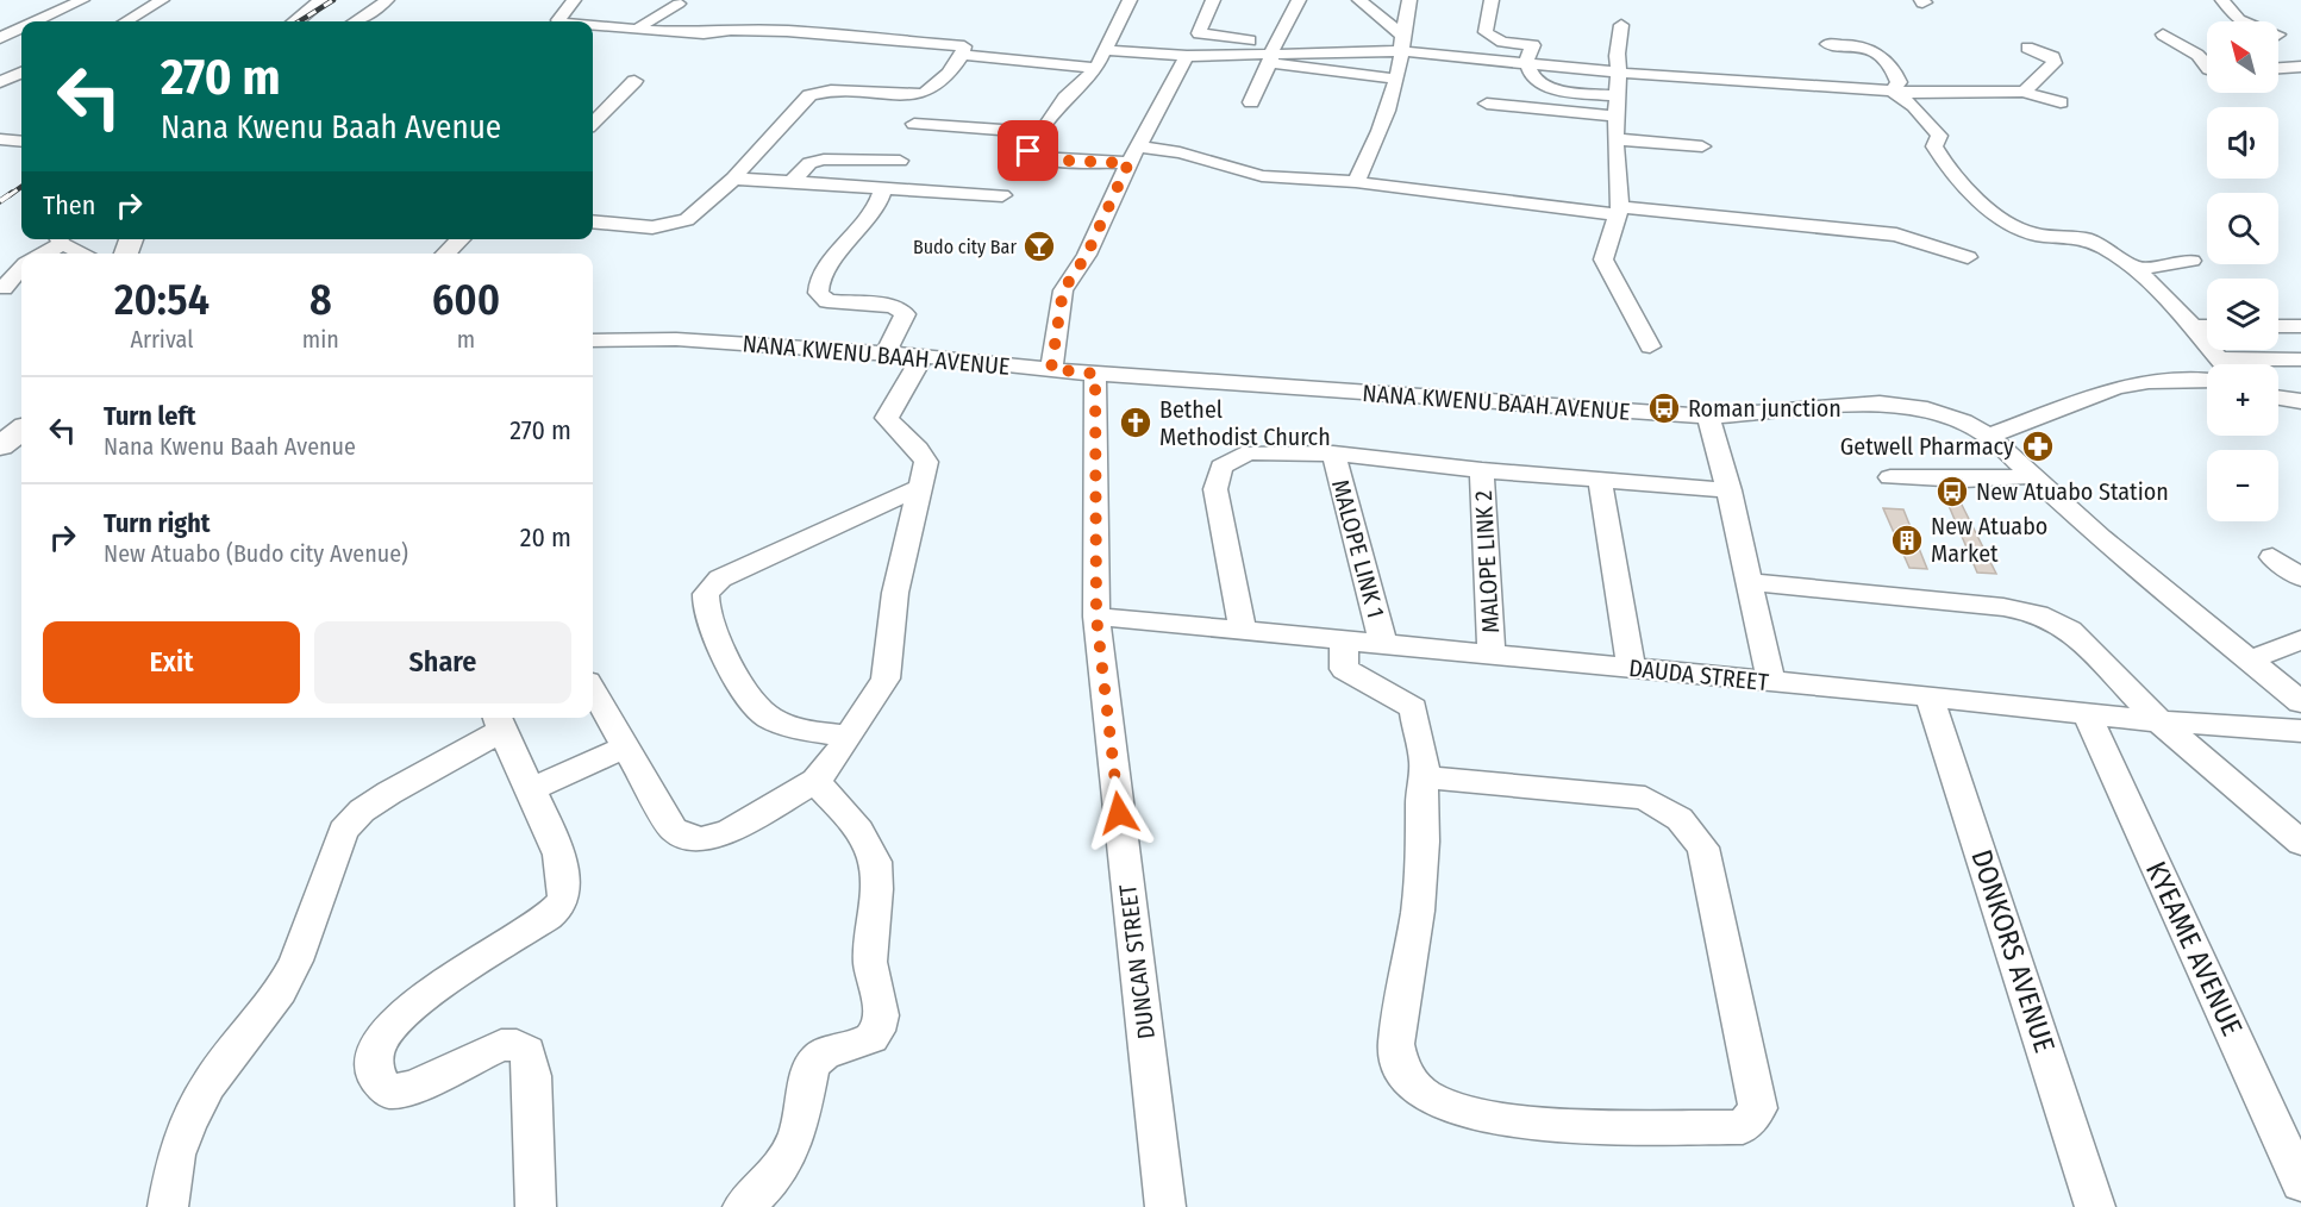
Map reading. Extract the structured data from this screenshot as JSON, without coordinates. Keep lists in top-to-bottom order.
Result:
{
  "streets": {
    "street": [
      "NANA KWENU BAAH AVENUE",
      "MALOPE LINK 1",
      "MALOPE LINK 2",
      "DAUDA STREET",
      "KYEAME AVENUE",
      "DONKORS AVENUE",
      "DUNCAN STREET"
    ]
  },
  "crossings": [
    ["NANA KWENU BAAH AVENUE", "DUNCAN STREET"],
    ["MALOPE LINK 1", "DAUDA STREET"],
    ["MALOPE LINK 2", "DAUDA STREET"],
    ["DAUDA STREET", "KYEAME AVENUE"],
    ["DAUDA STREET", "DONKORS AVENUE"],
    ["DAUDA STREET", "DUNCAN STREET"]
  ],
  "places": {
    "bar": ["Budo city Bar"],
    "bus stop": ["Roman junction", "New Atuabo Station"],
    "church": ["Bethel Methodist Church"],
    "pharmacy": ["Getwell Pharmacy"],
    "building": ["New Atuabo Market"]
  },
  "north": "top left",
  "page": {
    "map_buttons": ["+", "−"],
    "turn": ["270 m", "Nana Kwenu Baah Avenue"],
    "then": "Then",
    "eta": [
      "20:54",
      "Arrival",
      "8",
      "min",
      "600",
      "m"
    ],
    "list": [
      {
        "name": "Turn left",
        "note": "Nana Kwenu Baah Avenue",
        "value": "270 m"
      },
      {
        "name": "Turn right",
        "note": "New Atuabo (Budo city Avenue)",
        "value": "20 m"
      }
    ],
    "buttons": ["Exit", "Share"]
  }
}
